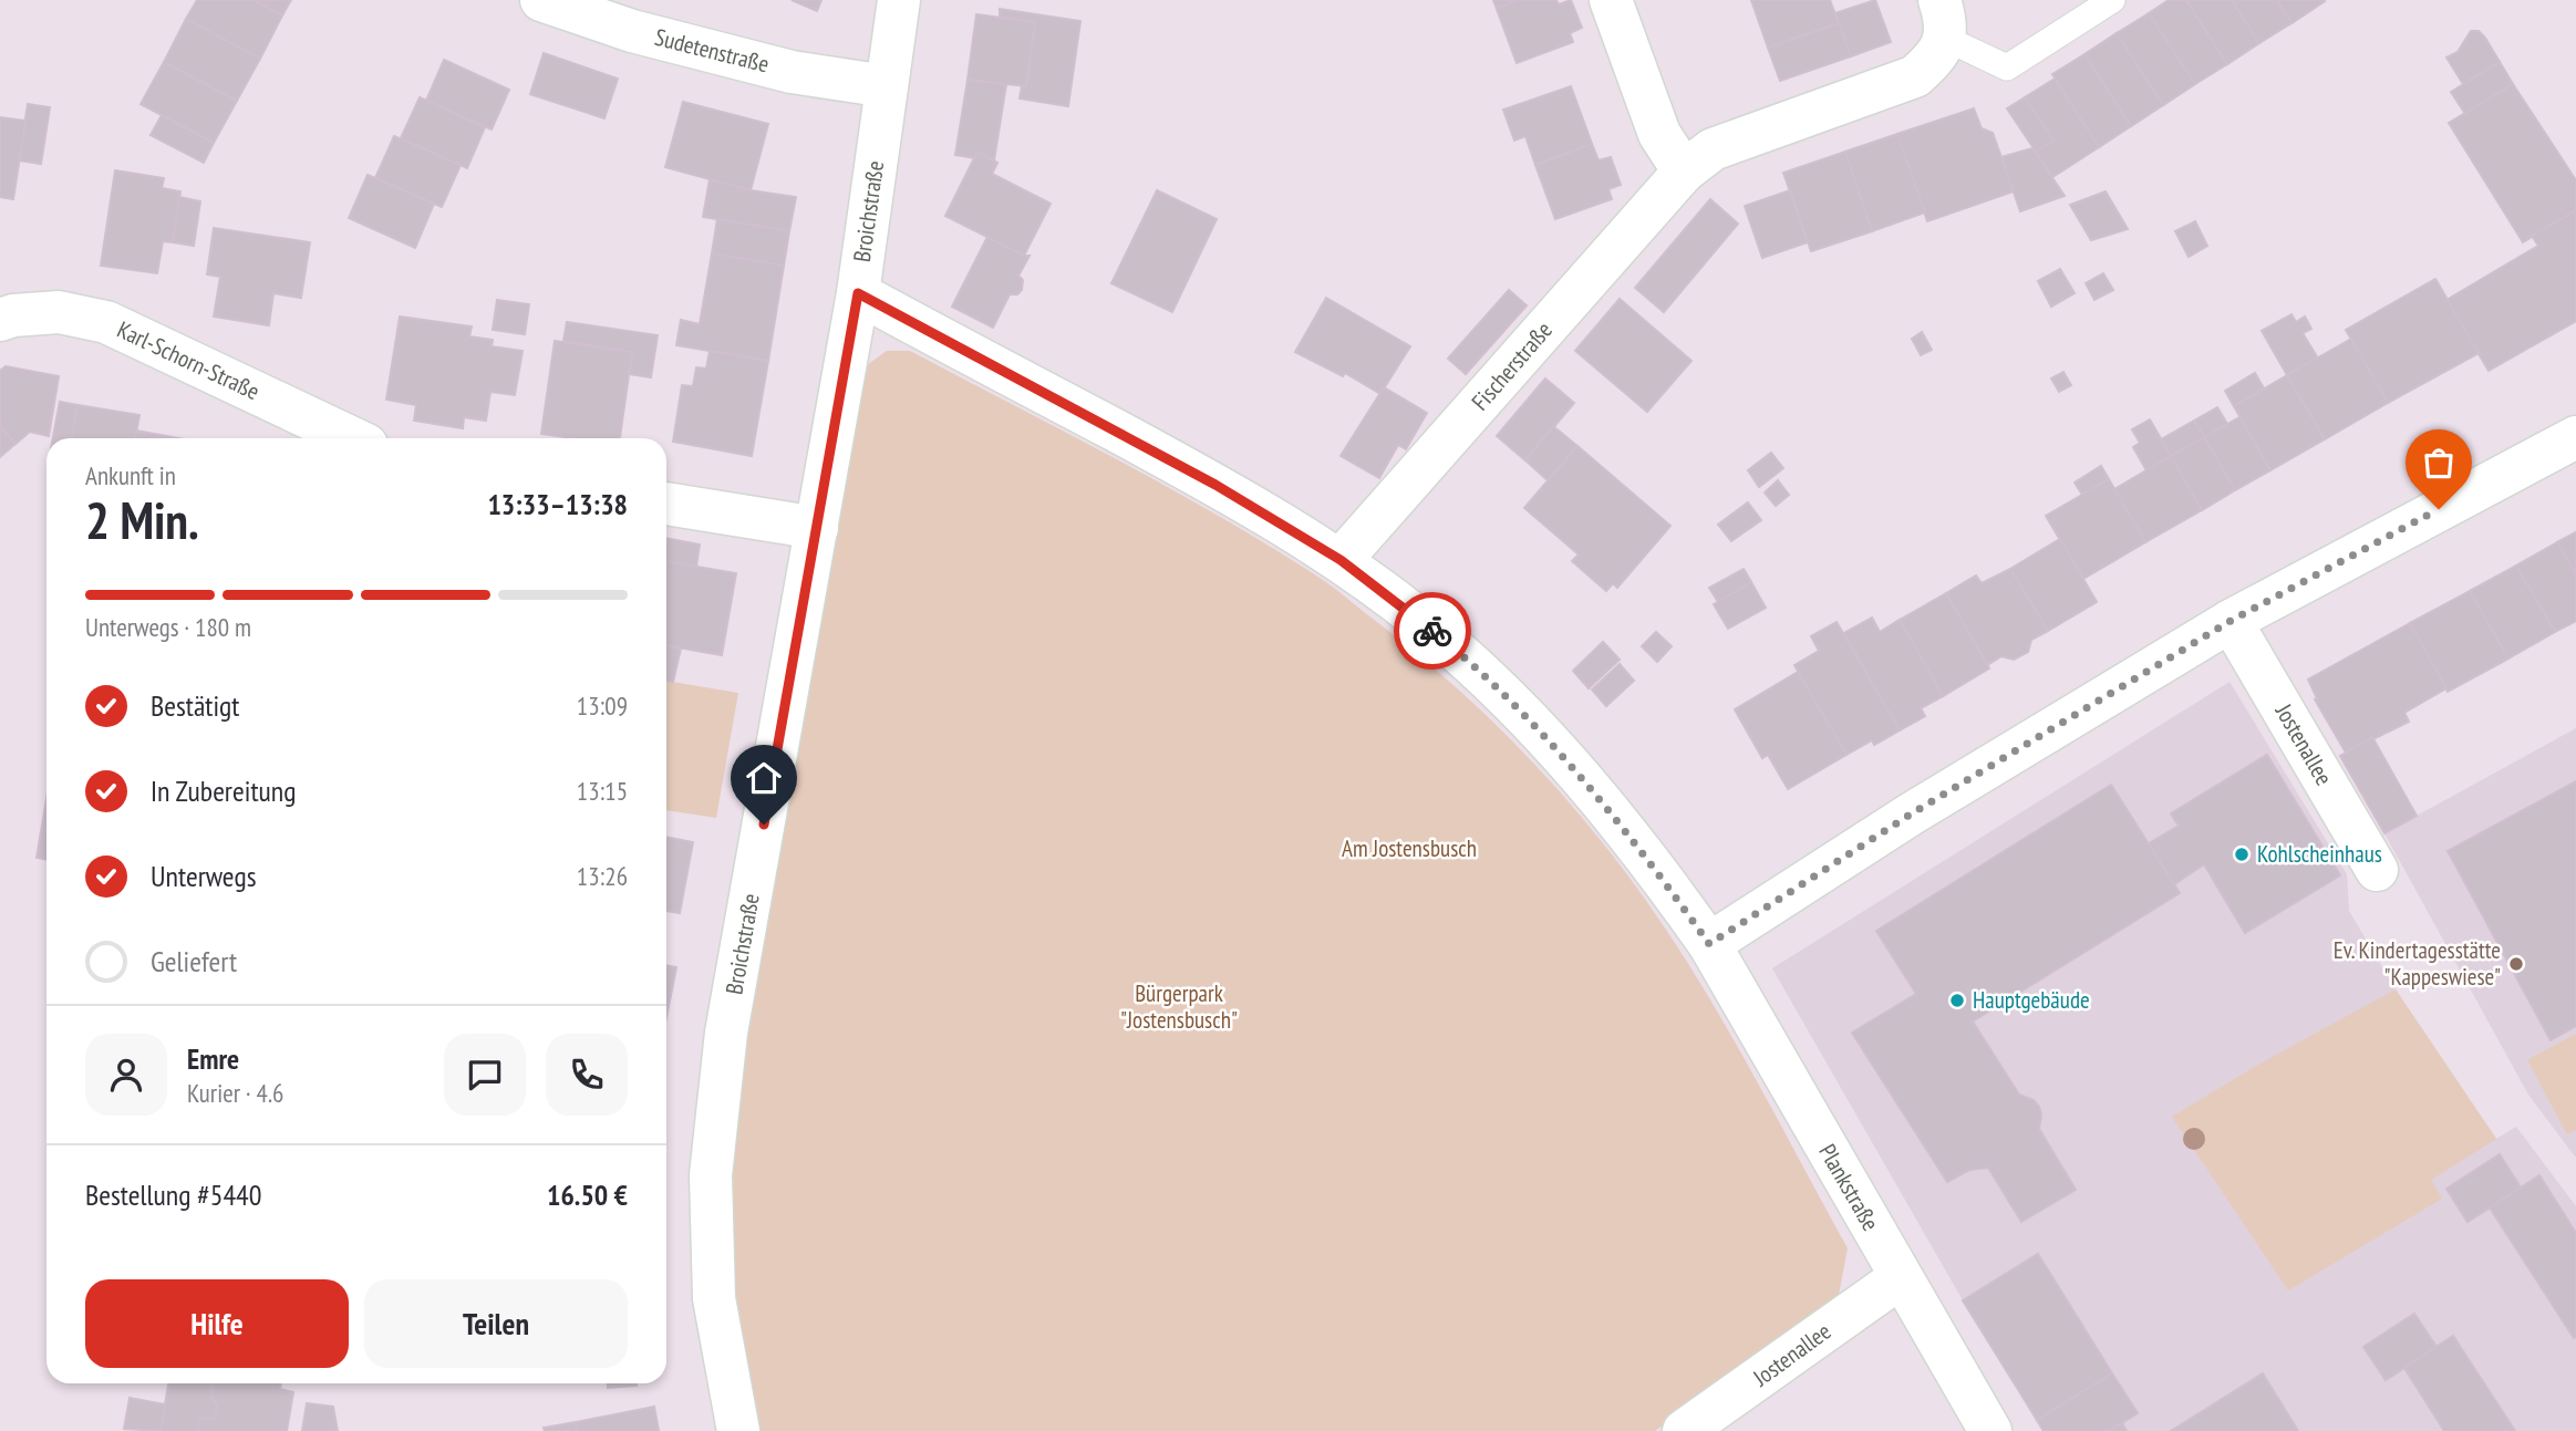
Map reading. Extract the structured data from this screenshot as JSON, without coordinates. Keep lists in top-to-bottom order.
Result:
{
  "streets": {
    "street": [
      "Sudetenstraße",
      "Broichstraße",
      "Karl-Schorn-Straße",
      "Fischerstraße",
      "Jostenallee",
      "Plankstraße"
    ]
  },
  "crossings": [
    ["Sudetenstraße", "Broichstraße"],
    ["Jostenallee", "Plankstraße"]
  ],
  "parks": ["Am Jostensbusch", "Bürgerpark \"Jostensbusch\""],
  "places": ["Kohlscheinhaus", "Ev. Kindertagesstätte \"Kappeswiese\"", "Hauptgebäude"],
  "page": {
    "heading": ["2 Min.", "Ankunft in", "13:33–13:38"],
    "panel": [
      "Emre",
      "Kurier · 4.6",
      "Bestellung #5440",
      "16.50 €"
    ],
    "bar": "Unterwegs · 180 m",
    "list": [
      ["Bestätigt", "13:09"],
      ["In Zubereitung", "13:15"],
      ["Unterwegs", "13:26"],
      "Geliefert"
    ],
    "buttons": ["Hilfe", "Teilen"]
  }
}
